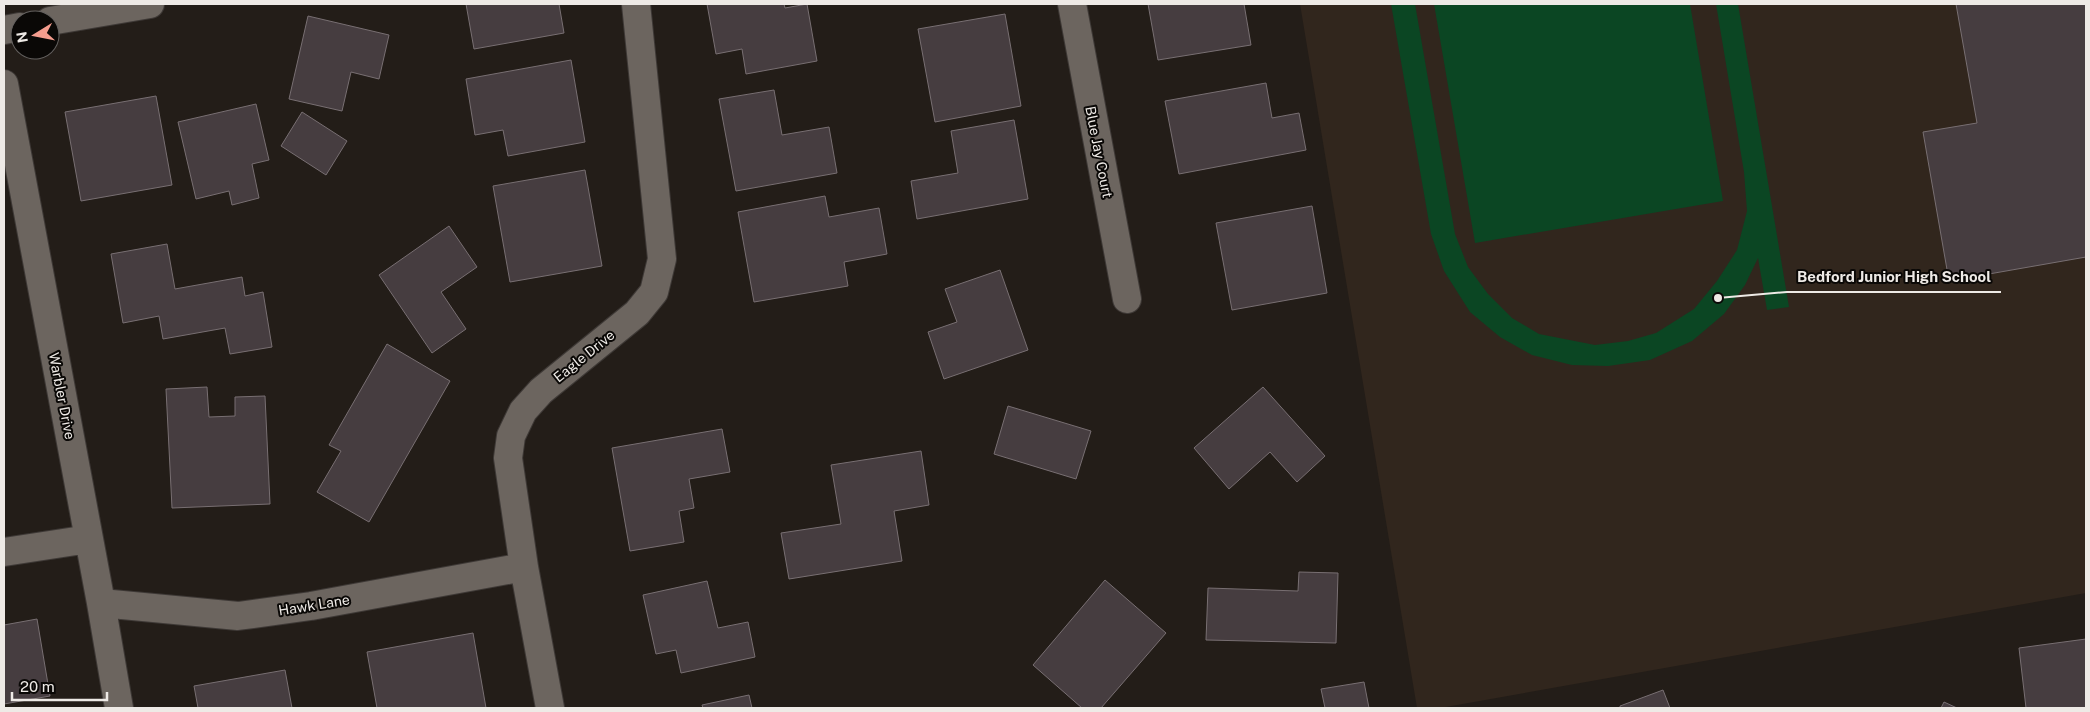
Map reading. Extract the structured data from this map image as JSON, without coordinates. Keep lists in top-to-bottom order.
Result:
{
  "streets": {
    "street": [
      "Blue Jay Court",
      "Eagle Drive",
      "Warbler Drive",
      "Hawk Lane"
    ]
  },
  "crossings": [
    ["Eagle Drive", "Hawk Lane"],
    ["Warbler Drive", "Hawk Lane"]
  ],
  "places": ["Bedford Junior High School"],
  "scale_bar": "20 m",
  "north": "left"
}
